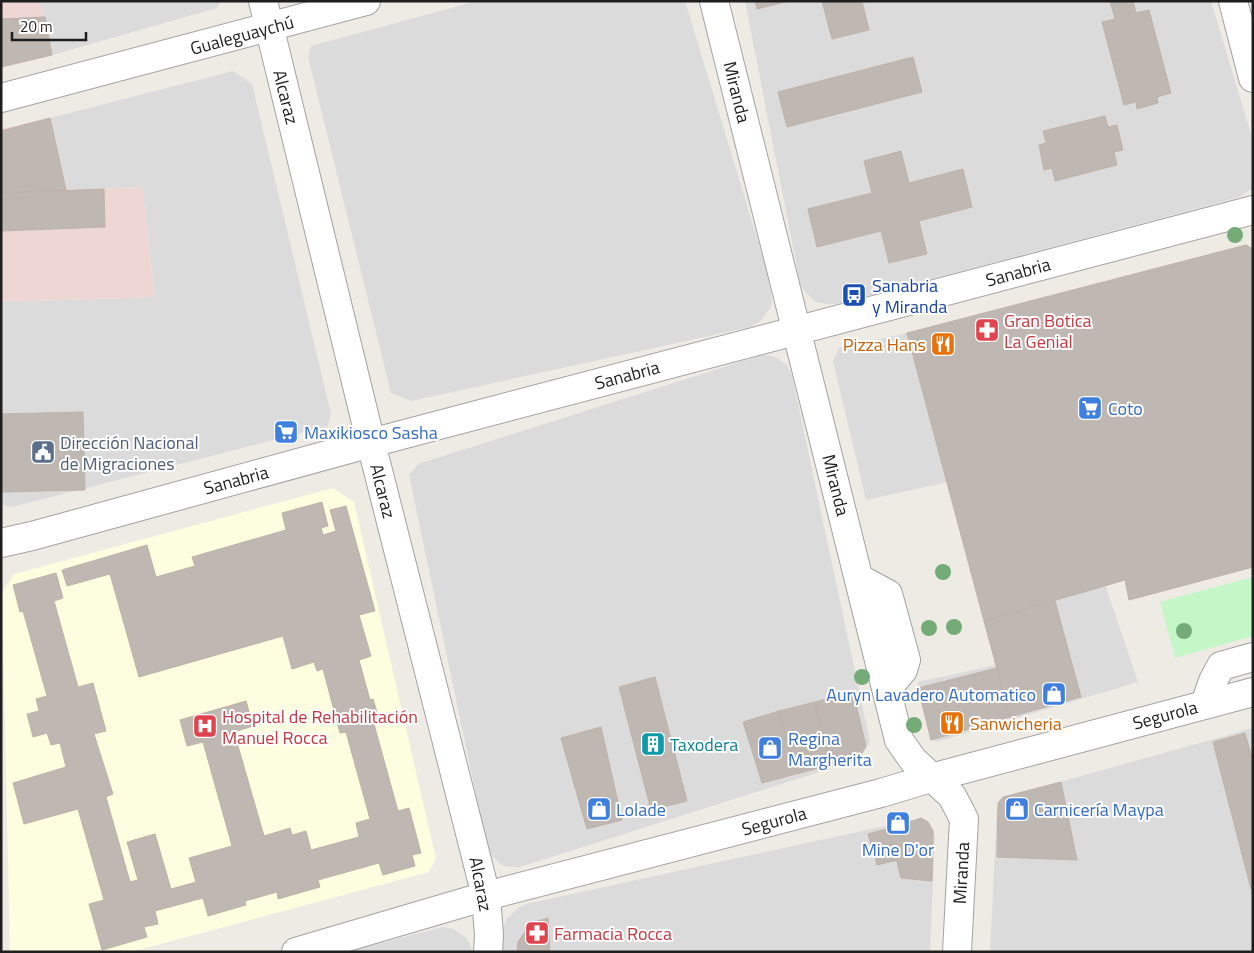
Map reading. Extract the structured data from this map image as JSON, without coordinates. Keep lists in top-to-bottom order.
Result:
{
  "streets": {
    "street": [
      "Gualeguaychú",
      "Miranda",
      "Alcaraz",
      "Sanabria",
      "Segurola"
    ]
  },
  "crossings": [
    ["Gualeguaychú", "Alcaraz"],
    ["Miranda", "Sanabria"],
    ["Miranda", "Segurola"],
    ["Alcaraz", "Sanabria"],
    ["Alcaraz", "Segurola"]
  ],
  "places": {
    "bus stop": ["Sanabria y Miranda"],
    "pharmacy": ["Gran Botica La Genial", "Farmacia Rocca"],
    "restaurant": ["Pizza Hans", "Sanwicheria"],
    "supermarket": ["Coto", "Maxikiosco Sasha"],
    "public building": ["Dirección Nacional de Migraciones"],
    "shop": [
      "Auryn Lavadero Automatico",
      "Regina Margherita",
      "Lolade",
      "Carnicería Maypa",
      "Mine D'or"
    ],
    "hospital": ["Hospital de Rehabilitación Manuel Rocca"],
    "building": ["Taxodera"]
  },
  "scale_bar": "20 m"
}
